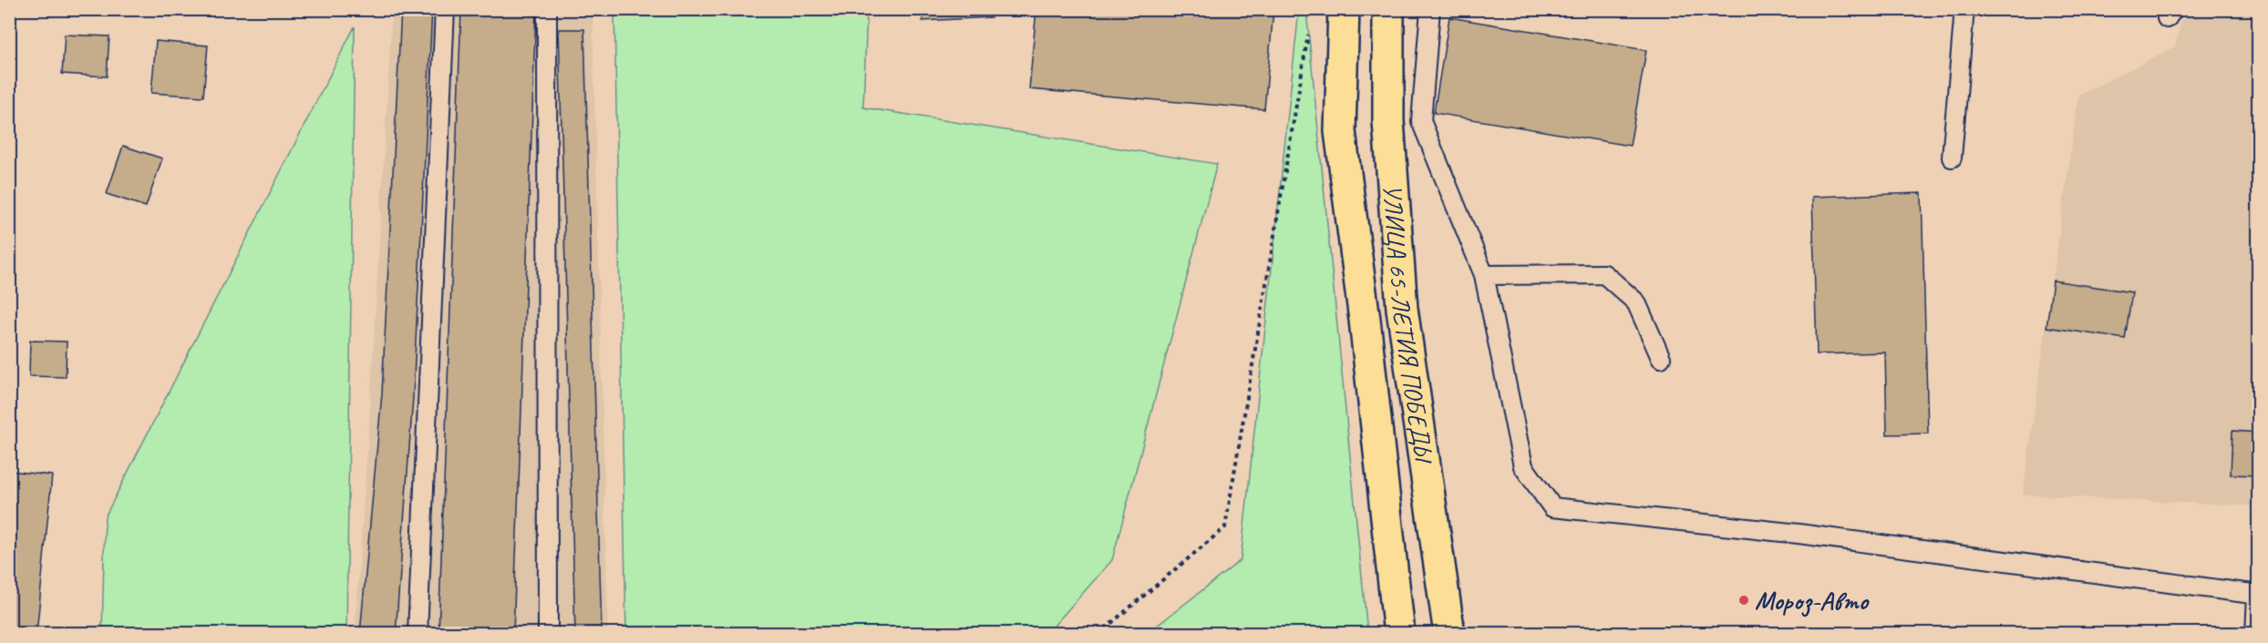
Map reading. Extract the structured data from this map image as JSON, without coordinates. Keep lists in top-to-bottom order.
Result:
{
  "streets": {
    "main road": ["УЛИЦА 65-ЛЕТИЯ ПОБЕДЫ"]
  },
  "places": ["Мороз-Авто"]
}
